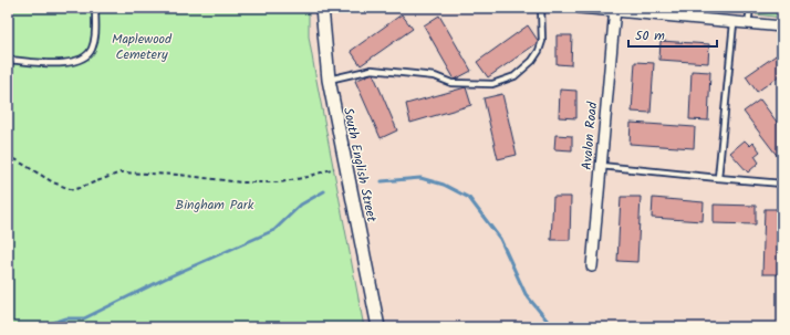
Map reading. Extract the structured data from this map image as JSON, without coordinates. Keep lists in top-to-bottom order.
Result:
{
  "streets": {
    "street": ["Avalon Road", "South English Street"]
  },
  "parks": ["Maplewood Cemetery", "Bingham Park"],
  "scale_bar": "50 m"
}
